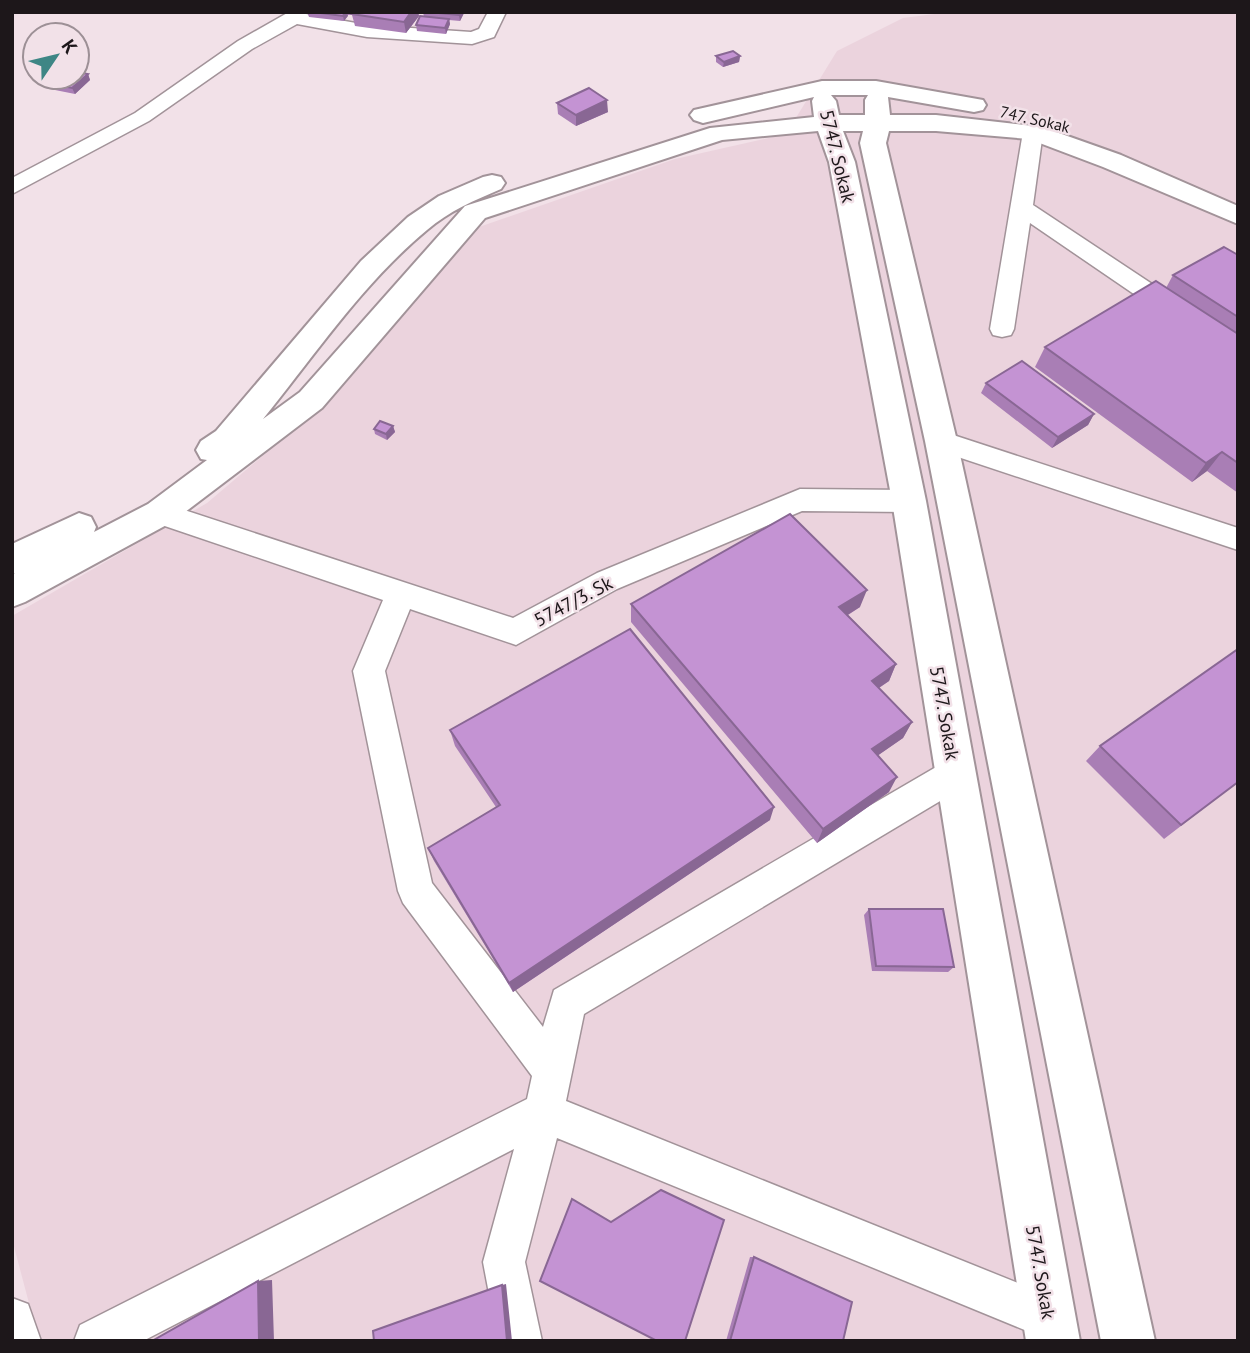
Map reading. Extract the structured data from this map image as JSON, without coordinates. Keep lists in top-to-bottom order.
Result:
{
  "streets": {
    "main road": ["747. Sokak", "5747. Sokak"],
    "street": ["5747/3. Sk"]
  },
  "crossings": [
    ["747. Sokak", "5747. Sokak"],
    ["5747. Sokak", "5747/3. Sk"]
  ],
  "north": "top right"
}
